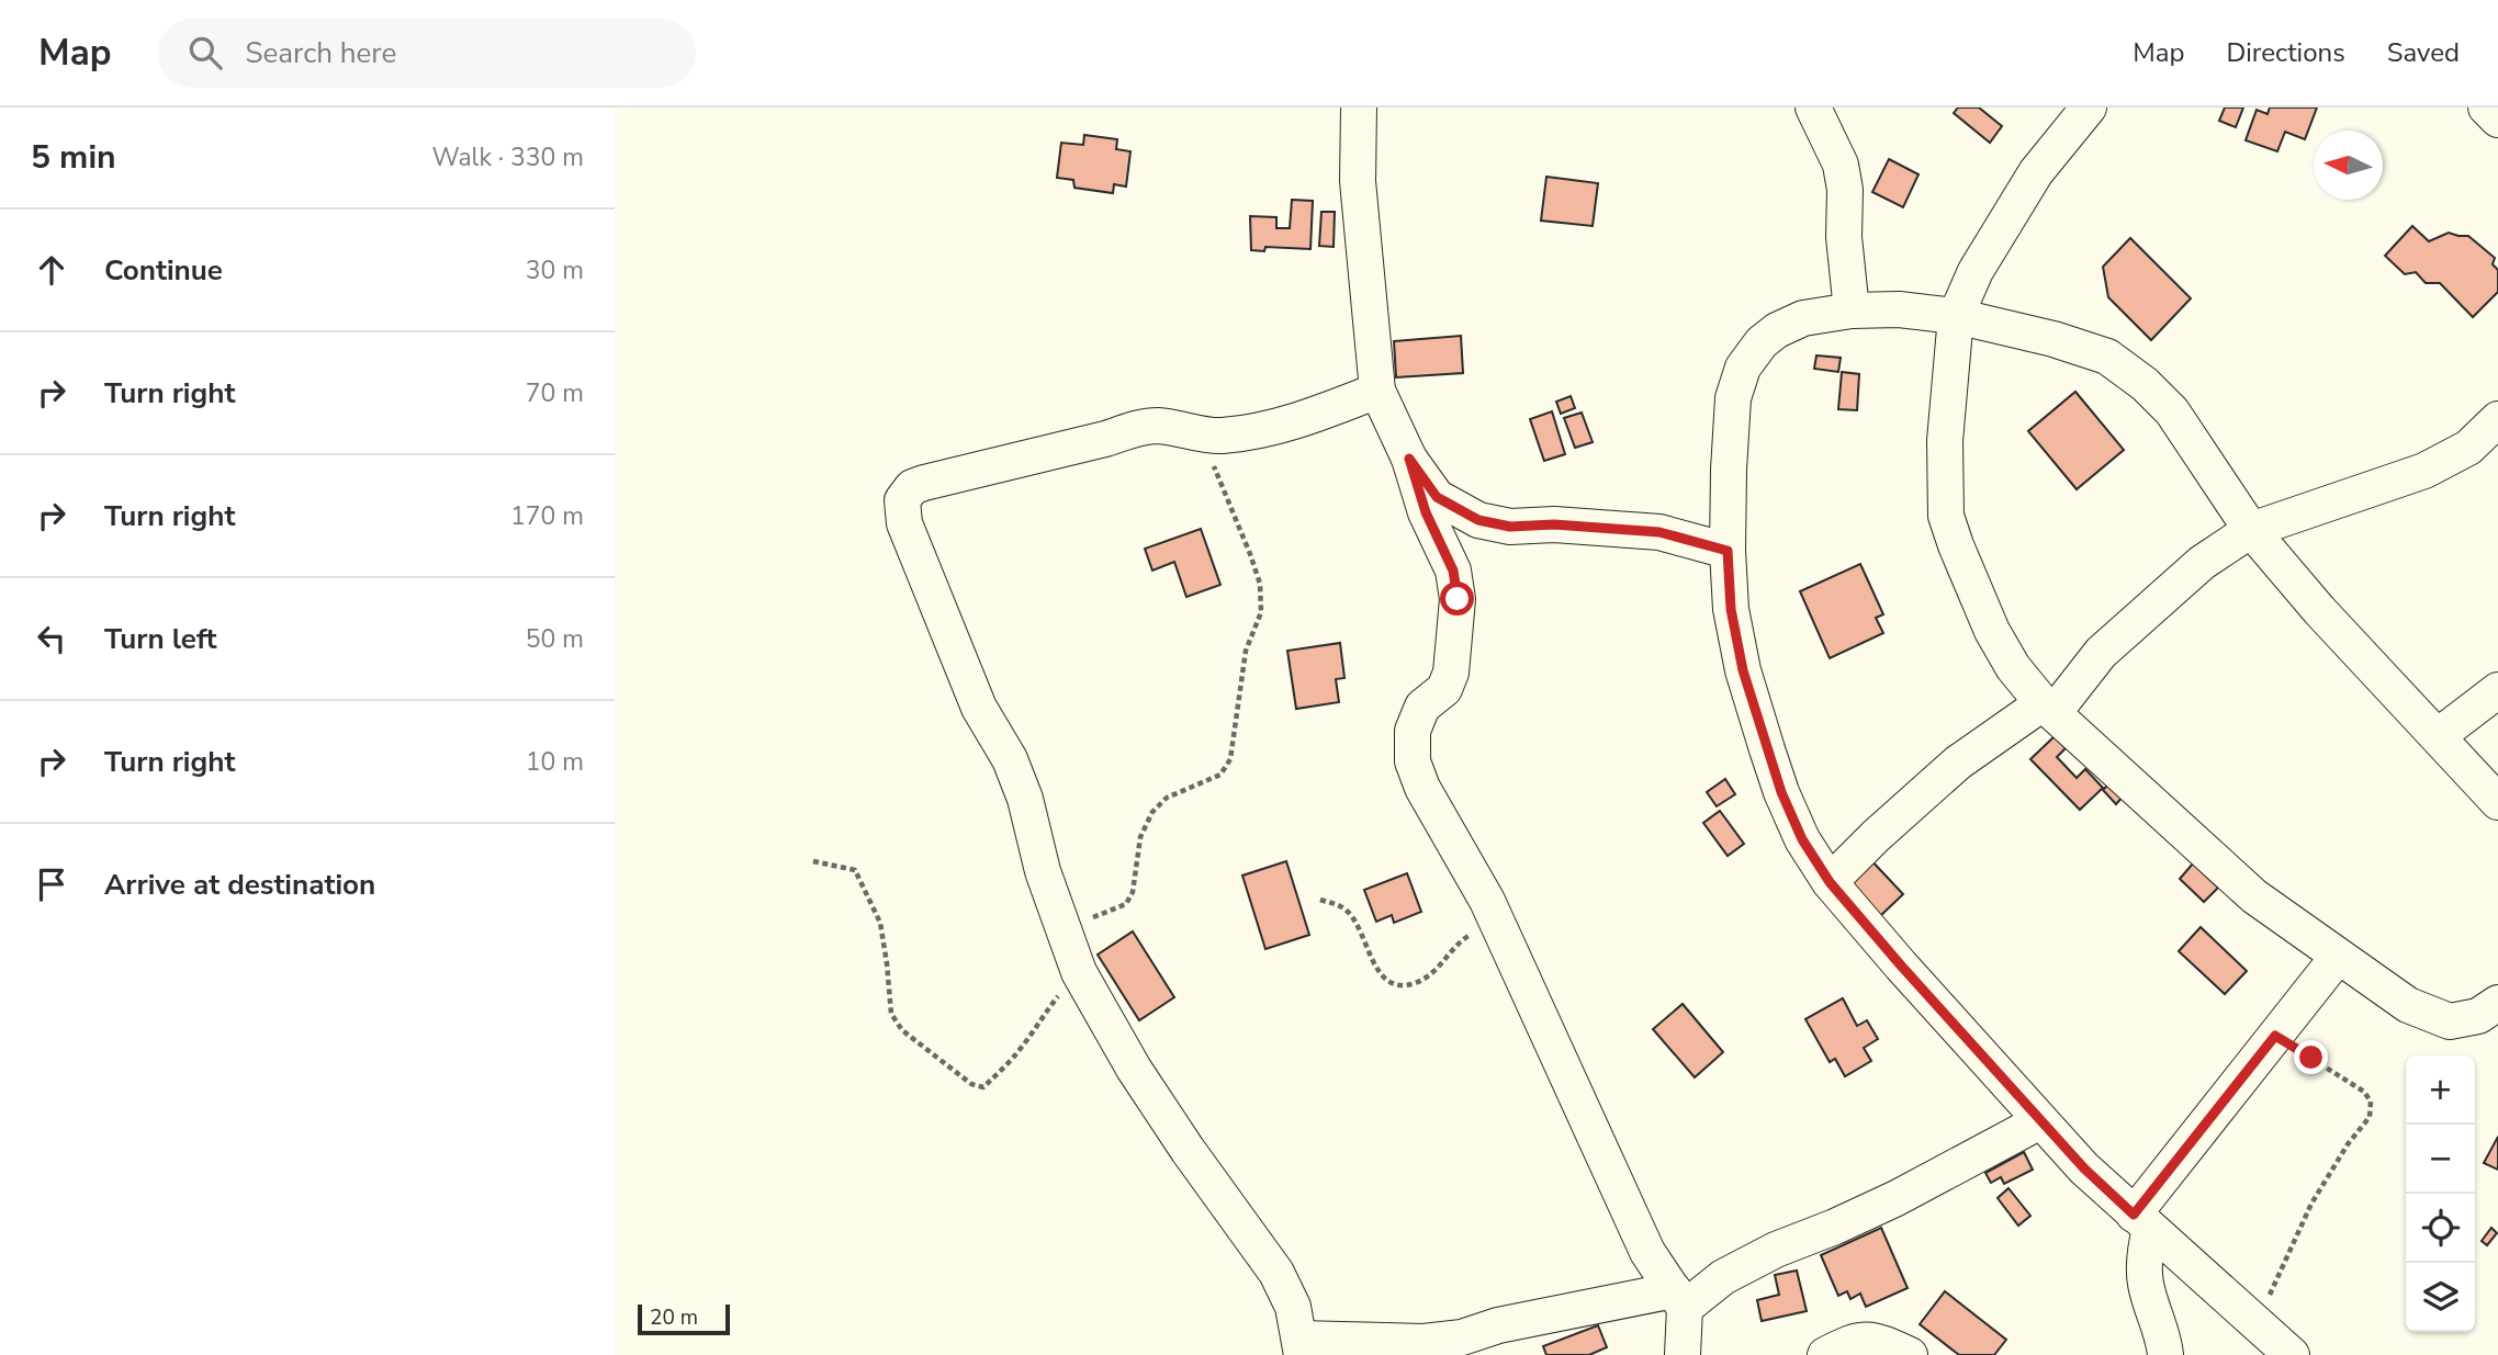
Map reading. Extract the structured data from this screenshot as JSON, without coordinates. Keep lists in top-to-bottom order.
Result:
{
  "scale_bar": "20 m",
  "north": "left",
  "page": {
    "header": "Map",
    "search": "Search here",
    "nav": ["Map", "Directions", "Saved"],
    "heading": ["5 min", "Walk · 330 m"],
    "list": [
      ["Continue", "30 m"],
      ["Turn right", "70 m"],
      ["Turn right", "170 m"],
      ["Turn left", "50 m"],
      ["Turn right", "10 m"],
      "Arrive at destination"
    ],
    "map_buttons": ["+", "−"],
    "scale": "20 m"
  }
}
